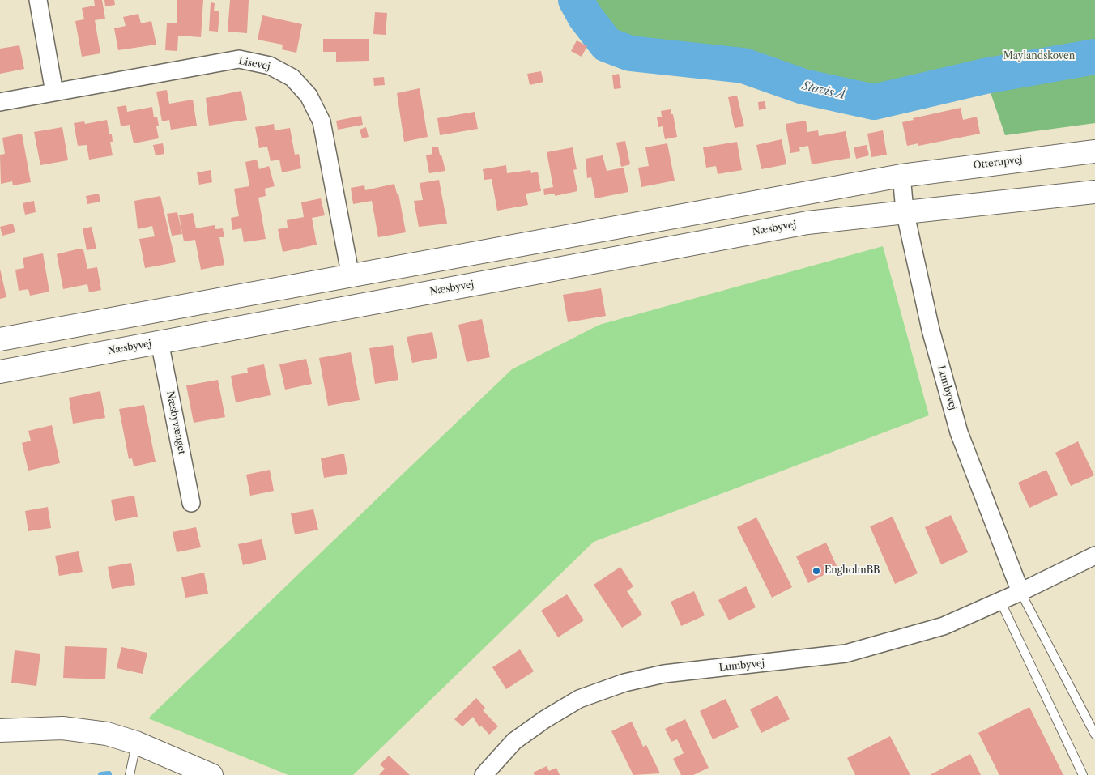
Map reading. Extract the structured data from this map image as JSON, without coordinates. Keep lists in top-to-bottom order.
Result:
{
  "streets": {
    "main road": ["Otterupvej", "Næsbyvej"],
    "street": ["Lisevej", "Lumbyvej", "Næsbyvænget"]
  },
  "crossings": [
    ["Otterupvej", "Lumbyvej"],
    ["Næsbyvej", "Lumbyvej"],
    ["Næsbyvej", "Næsbyvænget"]
  ],
  "water": ["Stavis Å"],
  "parks": ["Maylandskoven"],
  "places": ["EngholmBB"]
}
